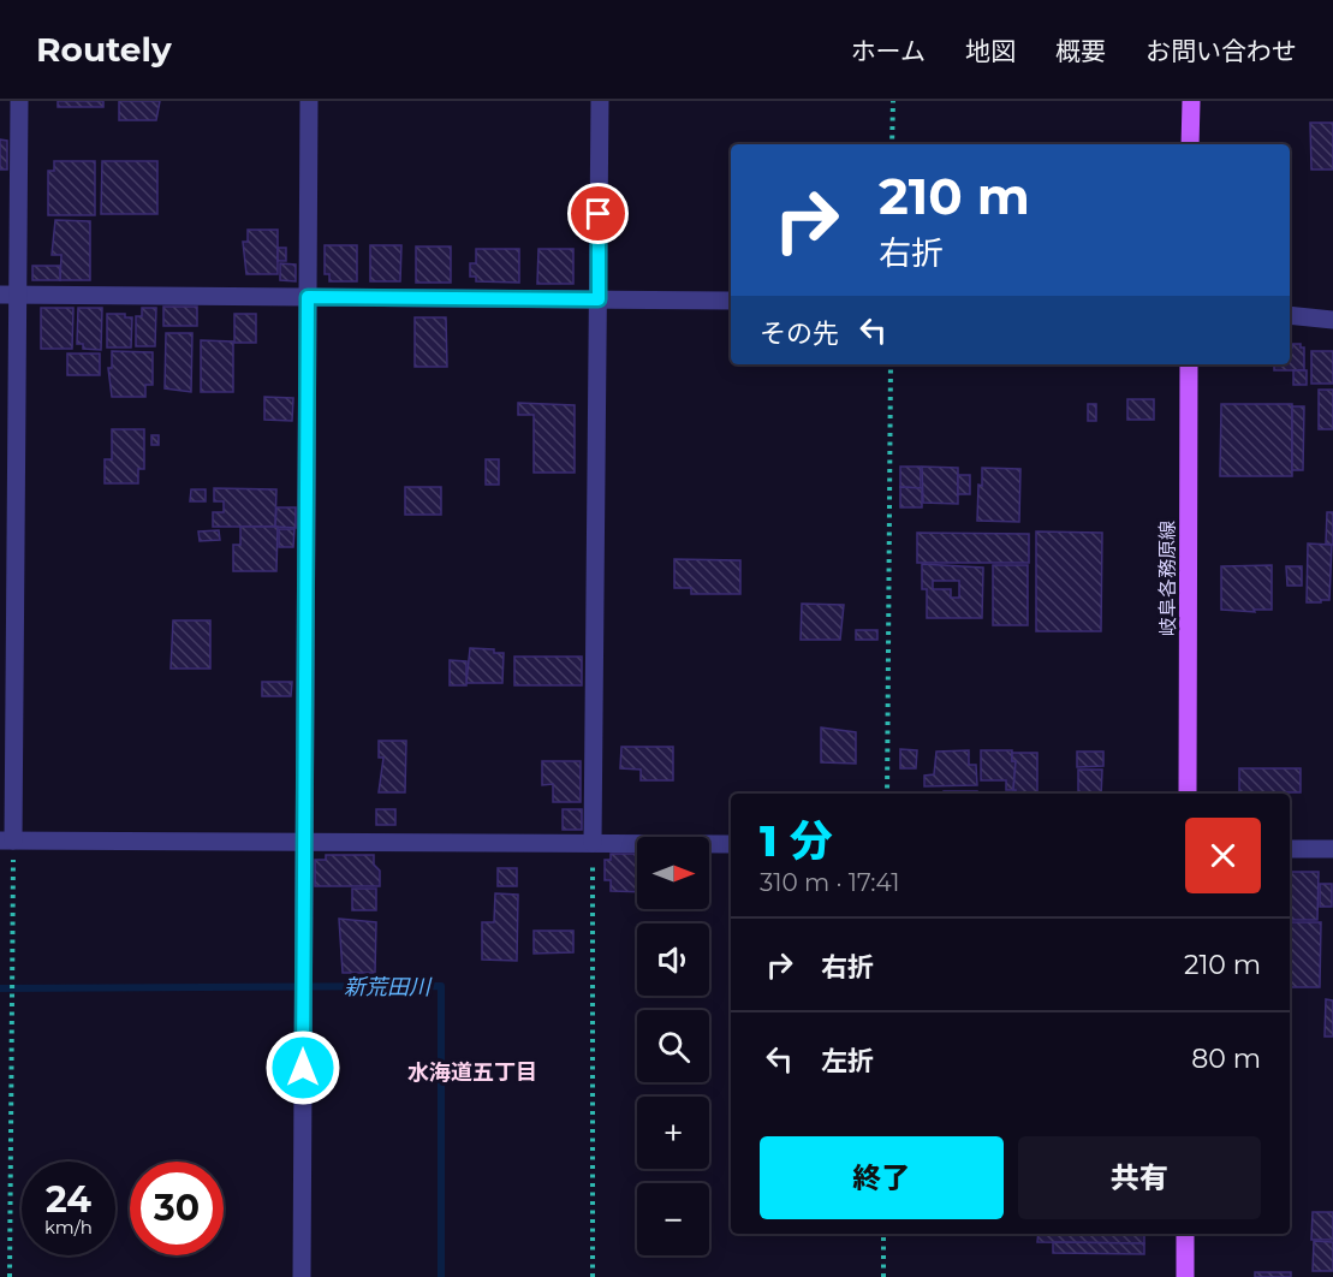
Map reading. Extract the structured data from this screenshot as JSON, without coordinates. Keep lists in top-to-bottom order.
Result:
{
  "streets": {
    "main road": ["岐阜各務原線"]
  },
  "districts": ["水海道五丁目"],
  "water": ["新荒田川"],
  "north": "right",
  "page": {
    "header": "Routely",
    "nav": [
      "ホーム",
      "地図",
      "概要",
      "お問い合わせ"
    ],
    "turn": ["210 m", "右折"],
    "then": "その先",
    "heading": ["1 分", "310 m · 17:41"],
    "map_buttons": ["+", "−"],
    "list": [
      {
        "name": "右折",
        "value": "210 m"
      },
      {
        "name": "左折",
        "value": "80 m"
      }
    ],
    "buttons": ["終了", "共有"],
    "speed": "24 km/h",
    "limit": "30"
  }
}
